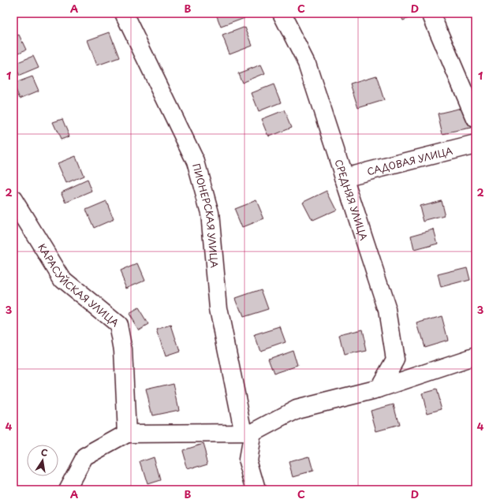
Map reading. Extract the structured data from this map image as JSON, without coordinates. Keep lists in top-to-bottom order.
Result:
{
  "streets": {
    "street": [
      "САДОВАЯ УЛИЦА",
      "СРЕДНЯЯ УЛИЦА",
      "ПИОНЕРСКАЯ УЛИЦА",
      "КАРАСУЙСКАЯ УЛИЦА"
    ]
  },
  "crossings": [
    ["САДОВАЯ УЛИЦА", "СРЕДНЯЯ УЛИЦА"]
  ],
  "north": "top",
  "grid": {
    "columns": [
      "A",
      "B",
      "C",
      "D"
    ],
    "rows": [
      "1",
      "2",
      "3",
      "4"
    ]
  }
}
